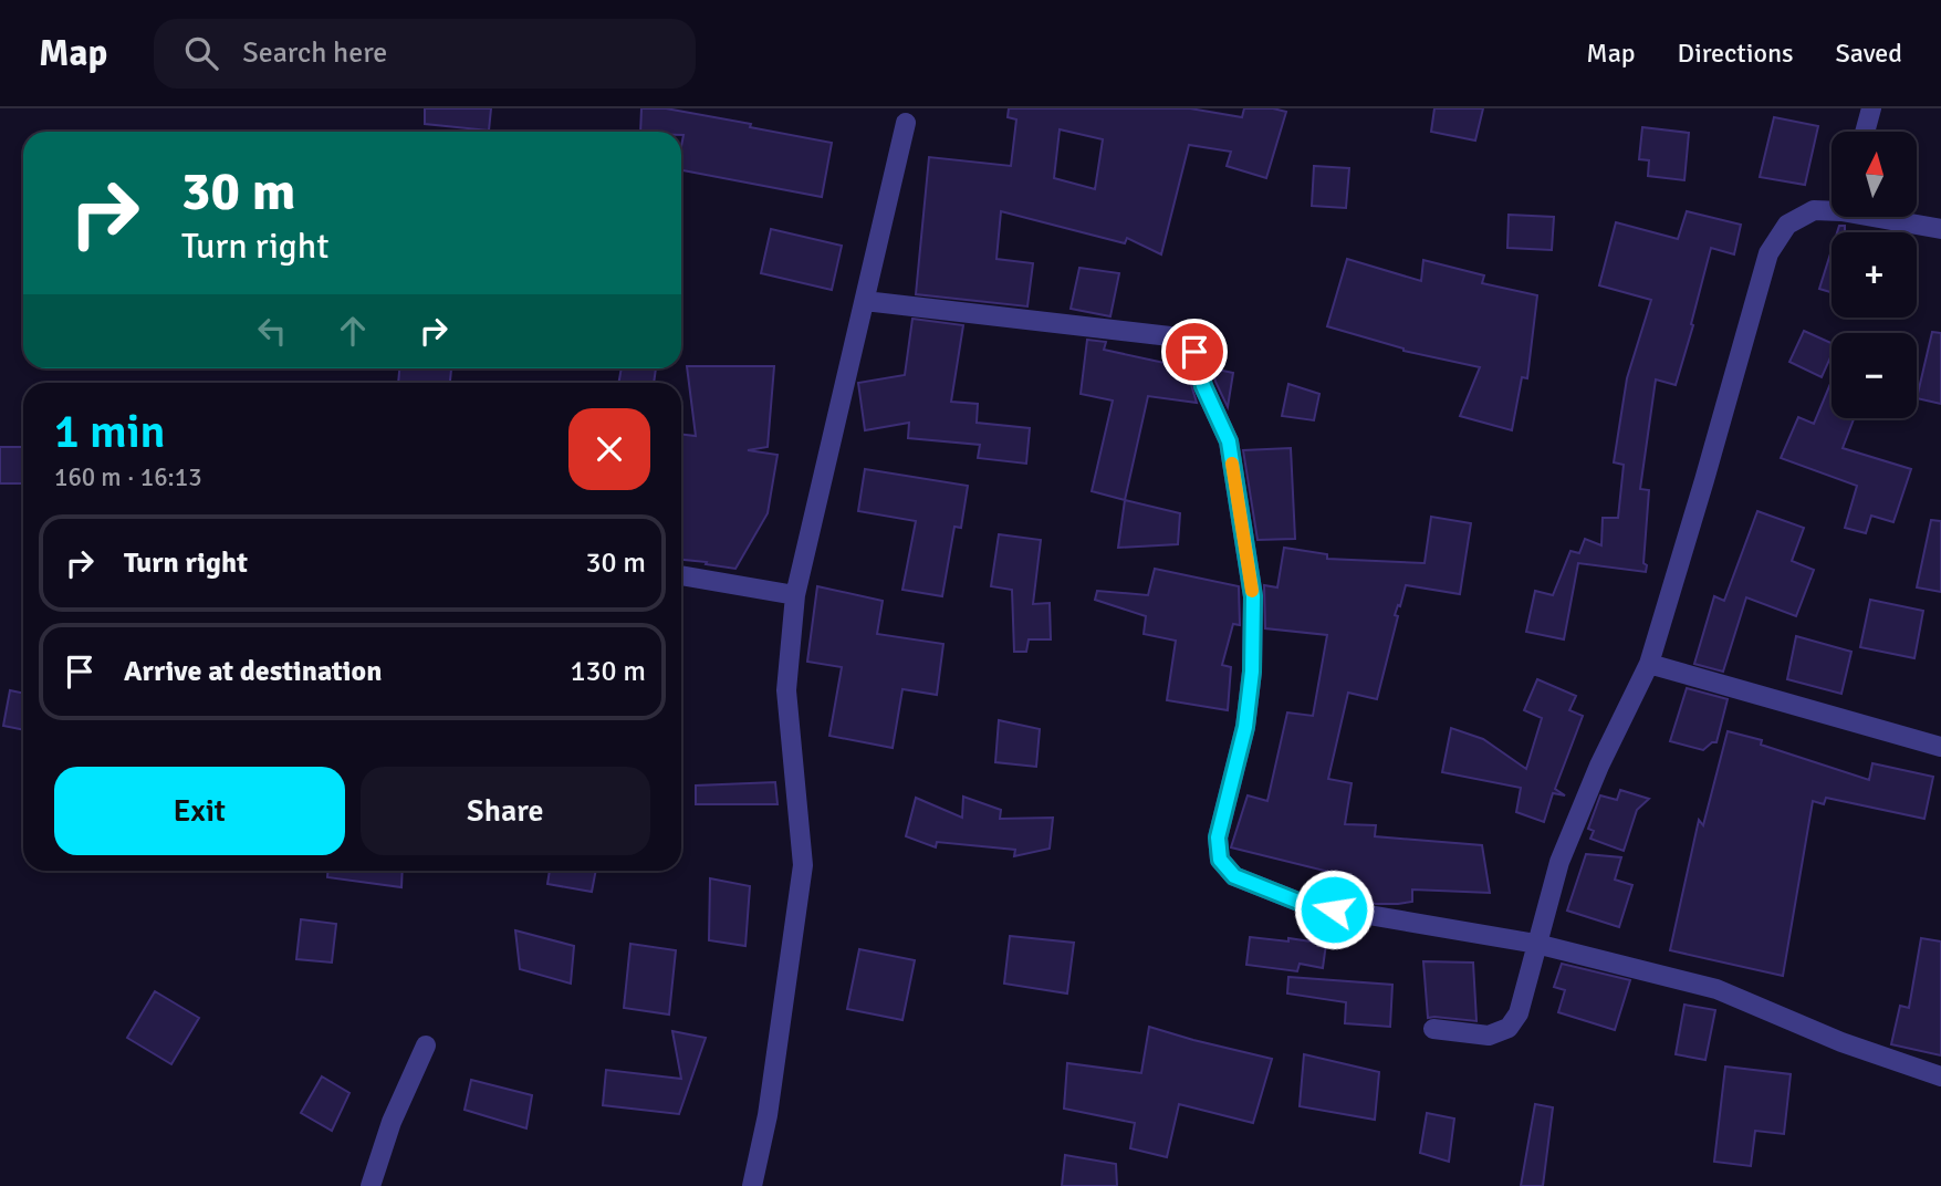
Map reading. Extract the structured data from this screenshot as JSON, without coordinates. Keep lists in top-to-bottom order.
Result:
{
  "north": "top",
  "page": {
    "header": "Map",
    "search": "Search here",
    "nav": ["Map", "Directions", "Saved"],
    "map_buttons": ["+", "−"],
    "turn": ["30 m", "Turn right"],
    "heading": ["1 min", "160 m · 16:13"],
    "list": [
      {
        "name": "Turn right",
        "value": "30 m"
      },
      {
        "name": "Arrive at destination",
        "value": "130 m"
      }
    ],
    "buttons": ["Exit", "Share"]
  }
}
